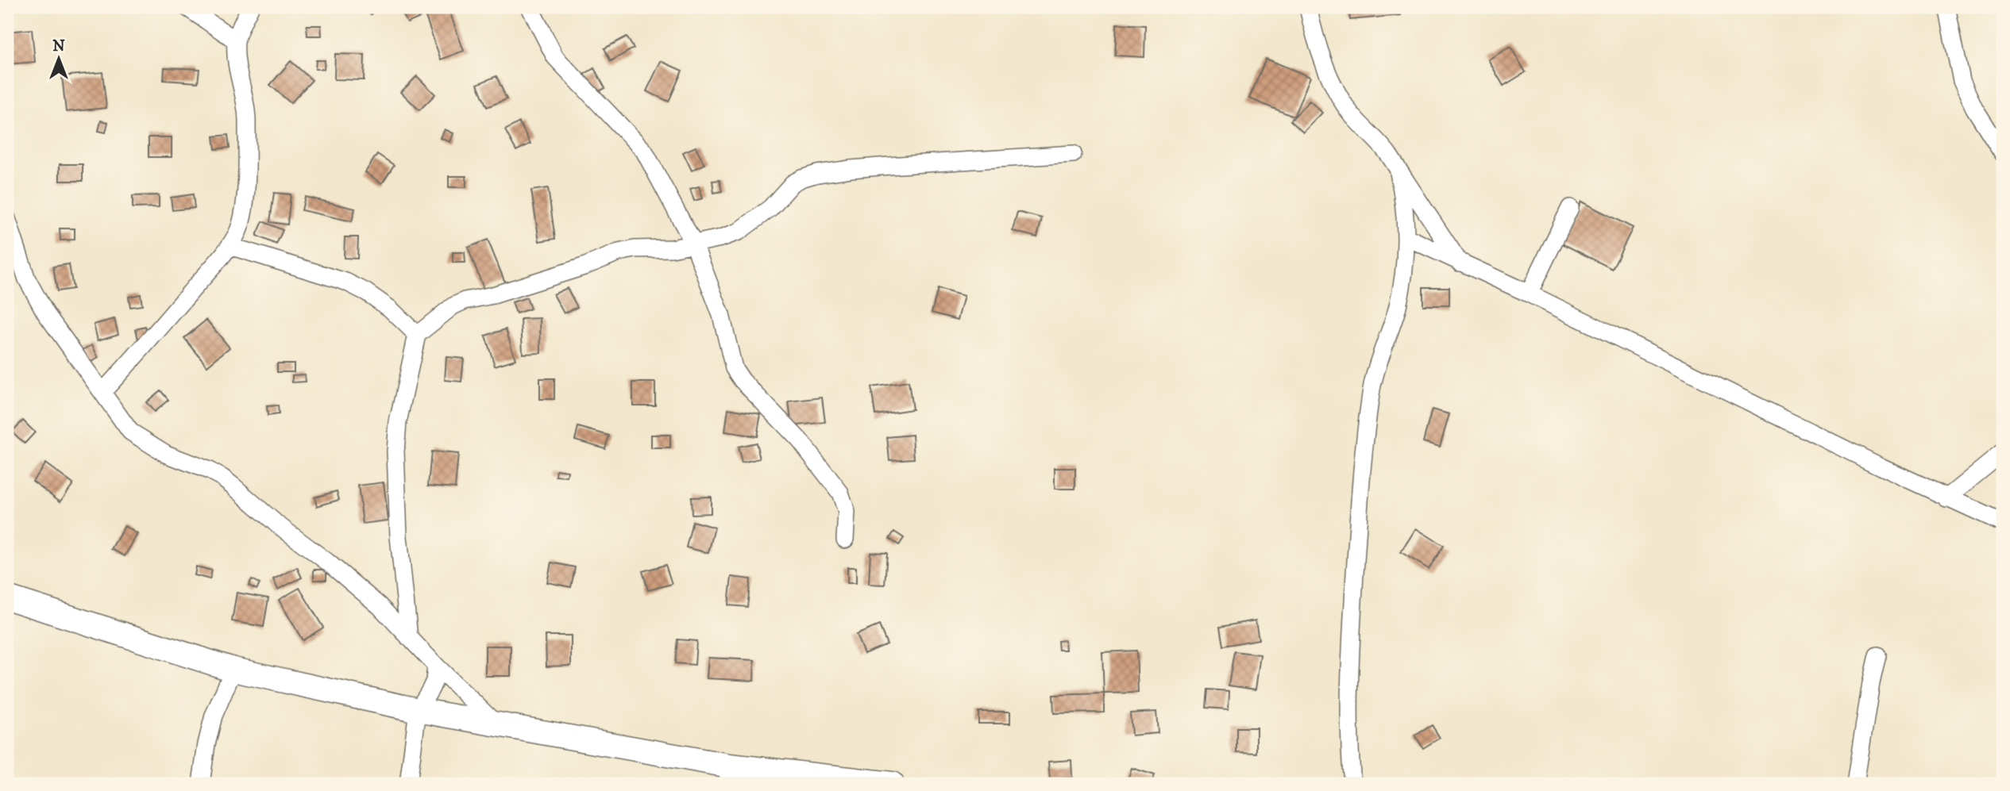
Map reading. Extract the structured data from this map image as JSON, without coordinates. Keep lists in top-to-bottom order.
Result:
{
  "north": "top"
}
